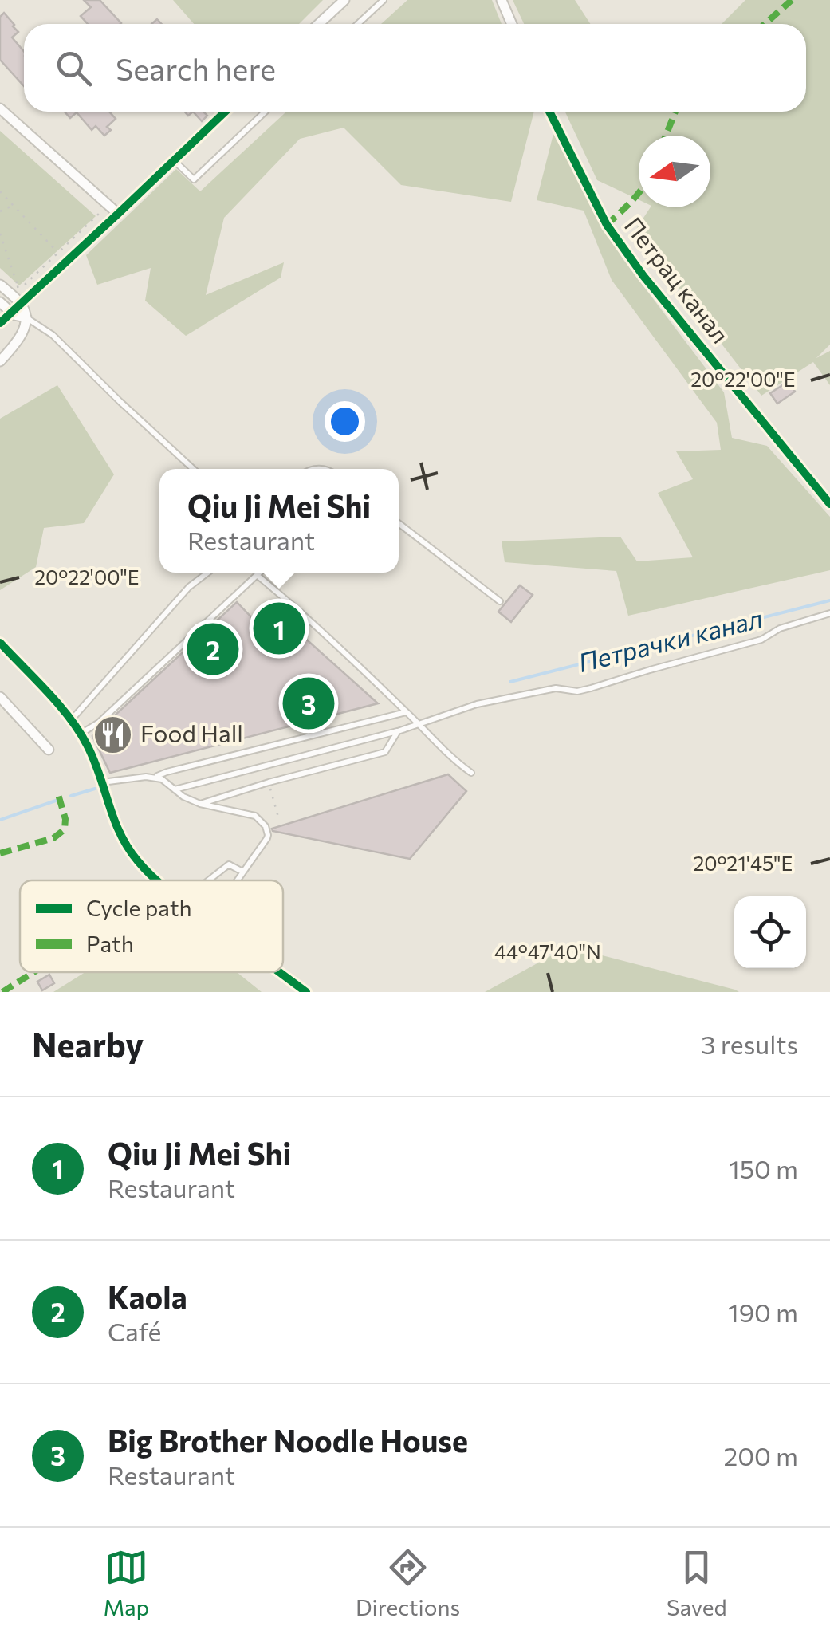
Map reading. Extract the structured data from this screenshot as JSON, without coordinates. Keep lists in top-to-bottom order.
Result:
{
  "streets": {
    "street": ["Петрац канал"]
  },
  "water": ["Петрачки канал"],
  "places": {
    "restaurant": ["Food Hall"]
  },
  "legend": ["Cycle path", "Path"],
  "north": "left",
  "page": {
    "search": "Search here",
    "popup": ["Qiu Ji Mei Shi", "Restaurant"],
    "pins": ["1", "2", "3"],
    "heading": ["Nearby", "3 results"],
    "list": [
      {
        "mark": "1",
        "name": "Qiu Ji Mei Shi",
        "note": "Restaurant",
        "value": "150 m"
      },
      {
        "mark": "2",
        "name": "Kaola",
        "note": "Café",
        "value": "190 m"
      },
      {
        "mark": "3",
        "name": "Big Brother Noodle House",
        "note": "Restaurant",
        "value": "200 m"
      }
    ],
    "nav": ["Map", "Directions", "Saved"]
  },
  "coordinates": ["20°22'00\"E", "20°21'45\"E", "44°47'40\"N"]
}
